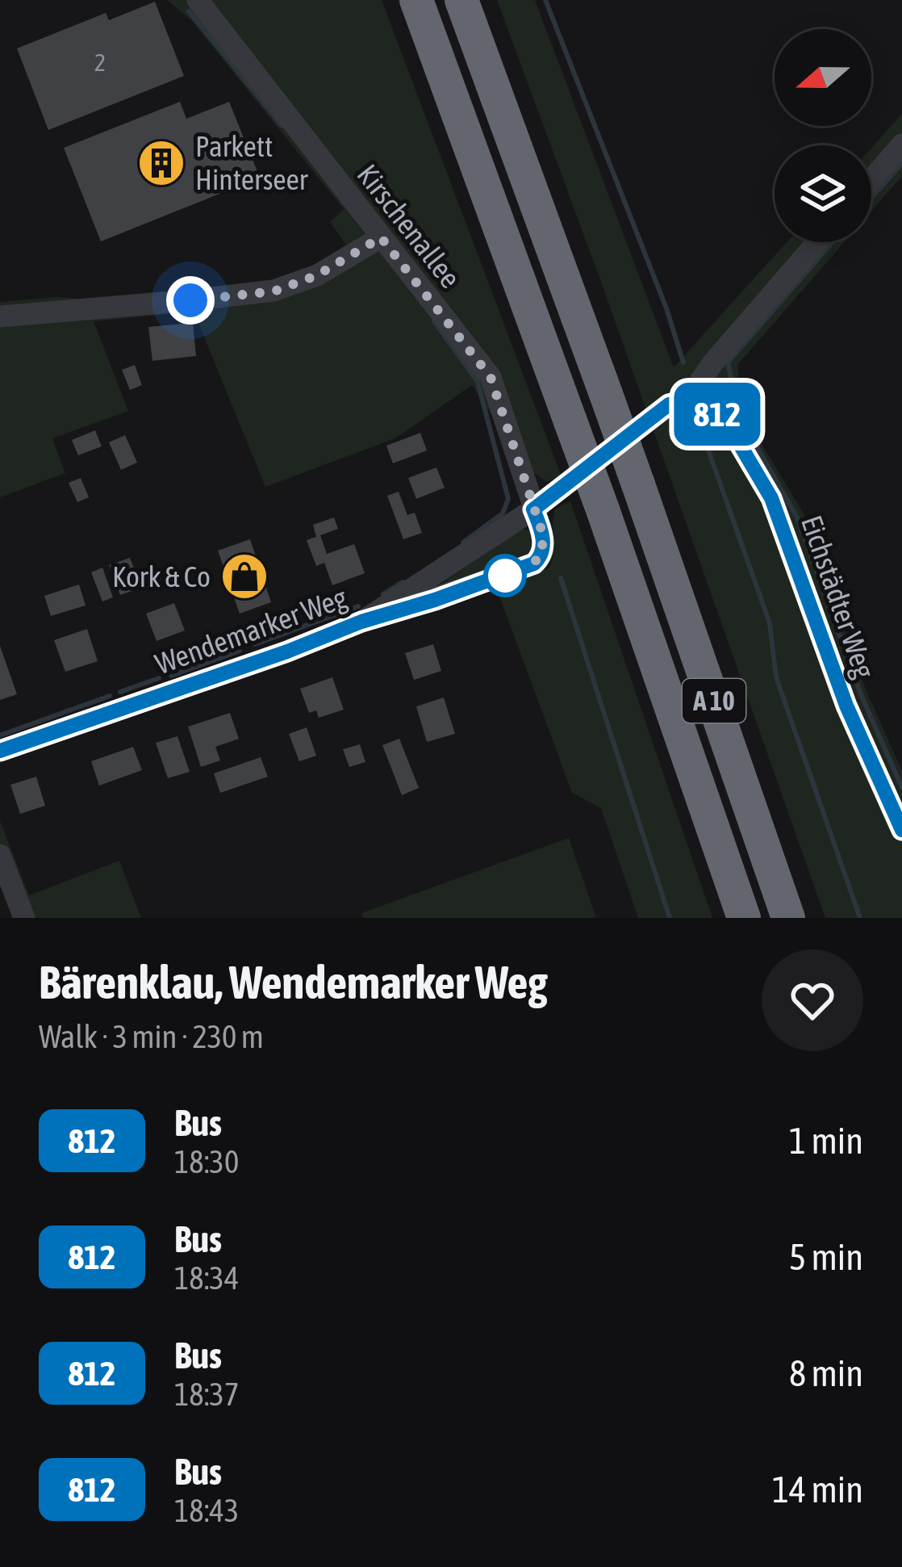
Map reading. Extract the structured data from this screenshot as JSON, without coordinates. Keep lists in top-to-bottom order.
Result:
{
  "streets": {
    "highway": ["A 10"],
    "street": ["Kirschenallee", "Eichstädter Weg", "Wendemarker Weg"]
  },
  "crossings": [
    ["Kirschenallee", "Wendemarker Weg"],
    ["Eichstädter Weg", "Wendemarker Weg"]
  ],
  "places": {
    "building": ["Parkett Hinterseer"],
    "shop": ["Kork & Co"]
  },
  "lines": ["bus line 812"],
  "house_numbers": ["2"],
  "north": "left",
  "page": {
    "on_map": "812",
    "heading": ["Bärenklau, Wendemarker Weg", "Walk · 3 min · 230 m"],
    "list": [
      {
        "mark": "812",
        "name": "Bus",
        "note": "18:30",
        "value": "1 min"
      },
      {
        "mark": "812",
        "name": "Bus",
        "note": "18:34",
        "value": "5 min"
      },
      {
        "mark": "812",
        "name": "Bus",
        "note": "18:37",
        "value": "8 min"
      },
      {
        "mark": "812",
        "name": "Bus",
        "note": "18:43",
        "value": "14 min"
      }
    ]
  }
}
